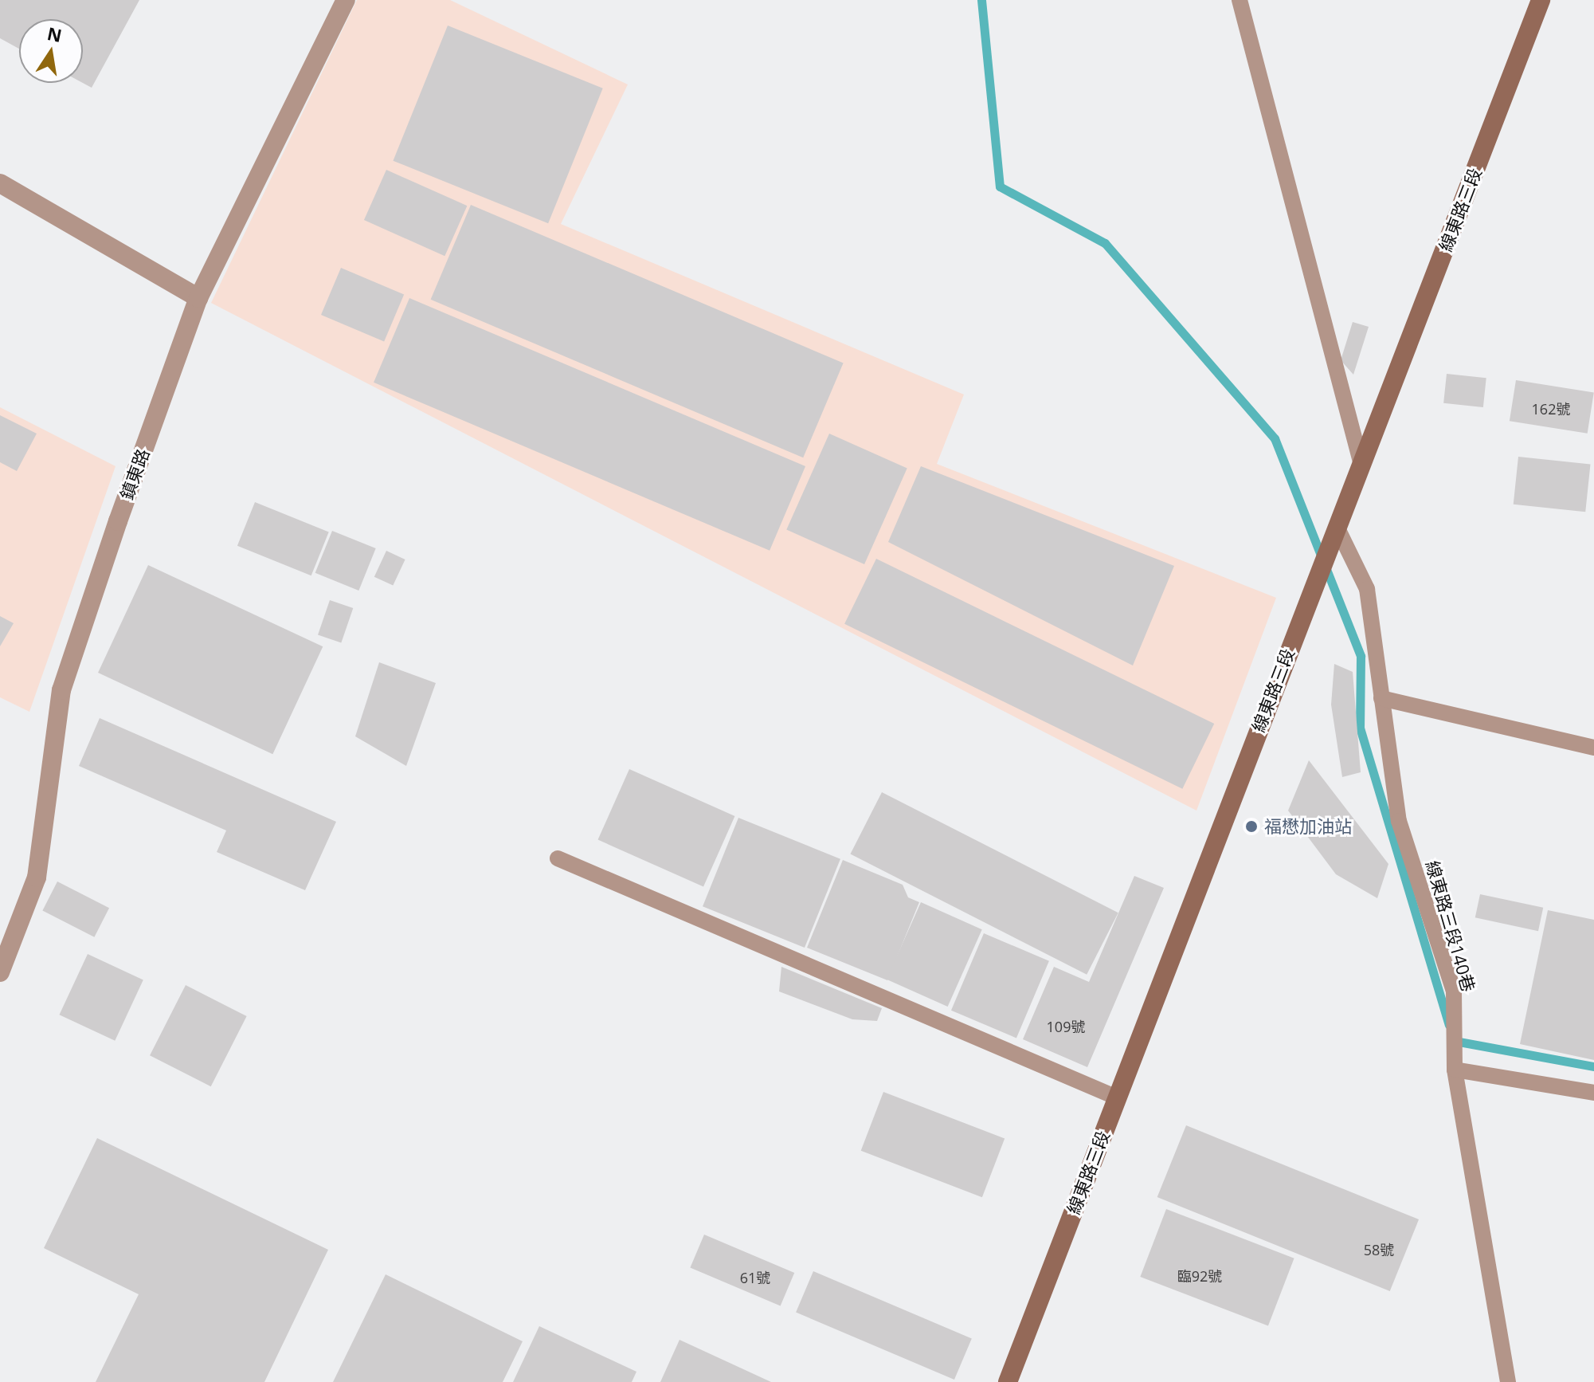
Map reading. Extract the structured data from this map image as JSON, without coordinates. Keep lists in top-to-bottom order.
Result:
{
  "streets": {
    "main road": ["線東路三段"],
    "street": ["鎮東路"],
    "lane": ["線東路三段140巷"]
  },
  "crossings": [
    ["線東路三段", "線東路三段140巷"]
  ],
  "places": ["福懋加油站"],
  "house_numbers": [
    "162號",
    "109號",
    "58號",
    "臨92號",
    "61號"
  ],
  "north": "top"
}
